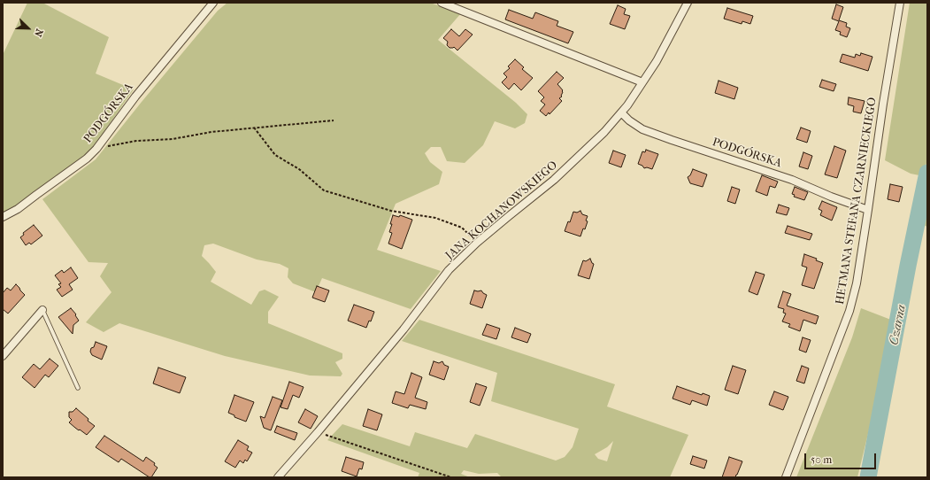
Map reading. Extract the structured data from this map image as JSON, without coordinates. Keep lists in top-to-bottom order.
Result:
{
  "streets": {
    "street": ["PODGÓRSKA", "HETMANA STEFANA CZARNIECKIEGO", "JANA KOCHANOWSKIEGO"]
  },
  "crossings": [
    ["PODGÓRSKA", "HETMANA STEFANA CZARNIECKIEGO"],
    ["PODGÓRSKA", "JANA KOCHANOWSKIEGO"]
  ],
  "water": ["Czarna"],
  "scale_bar": "50 m",
  "north": "bottom right"
}
